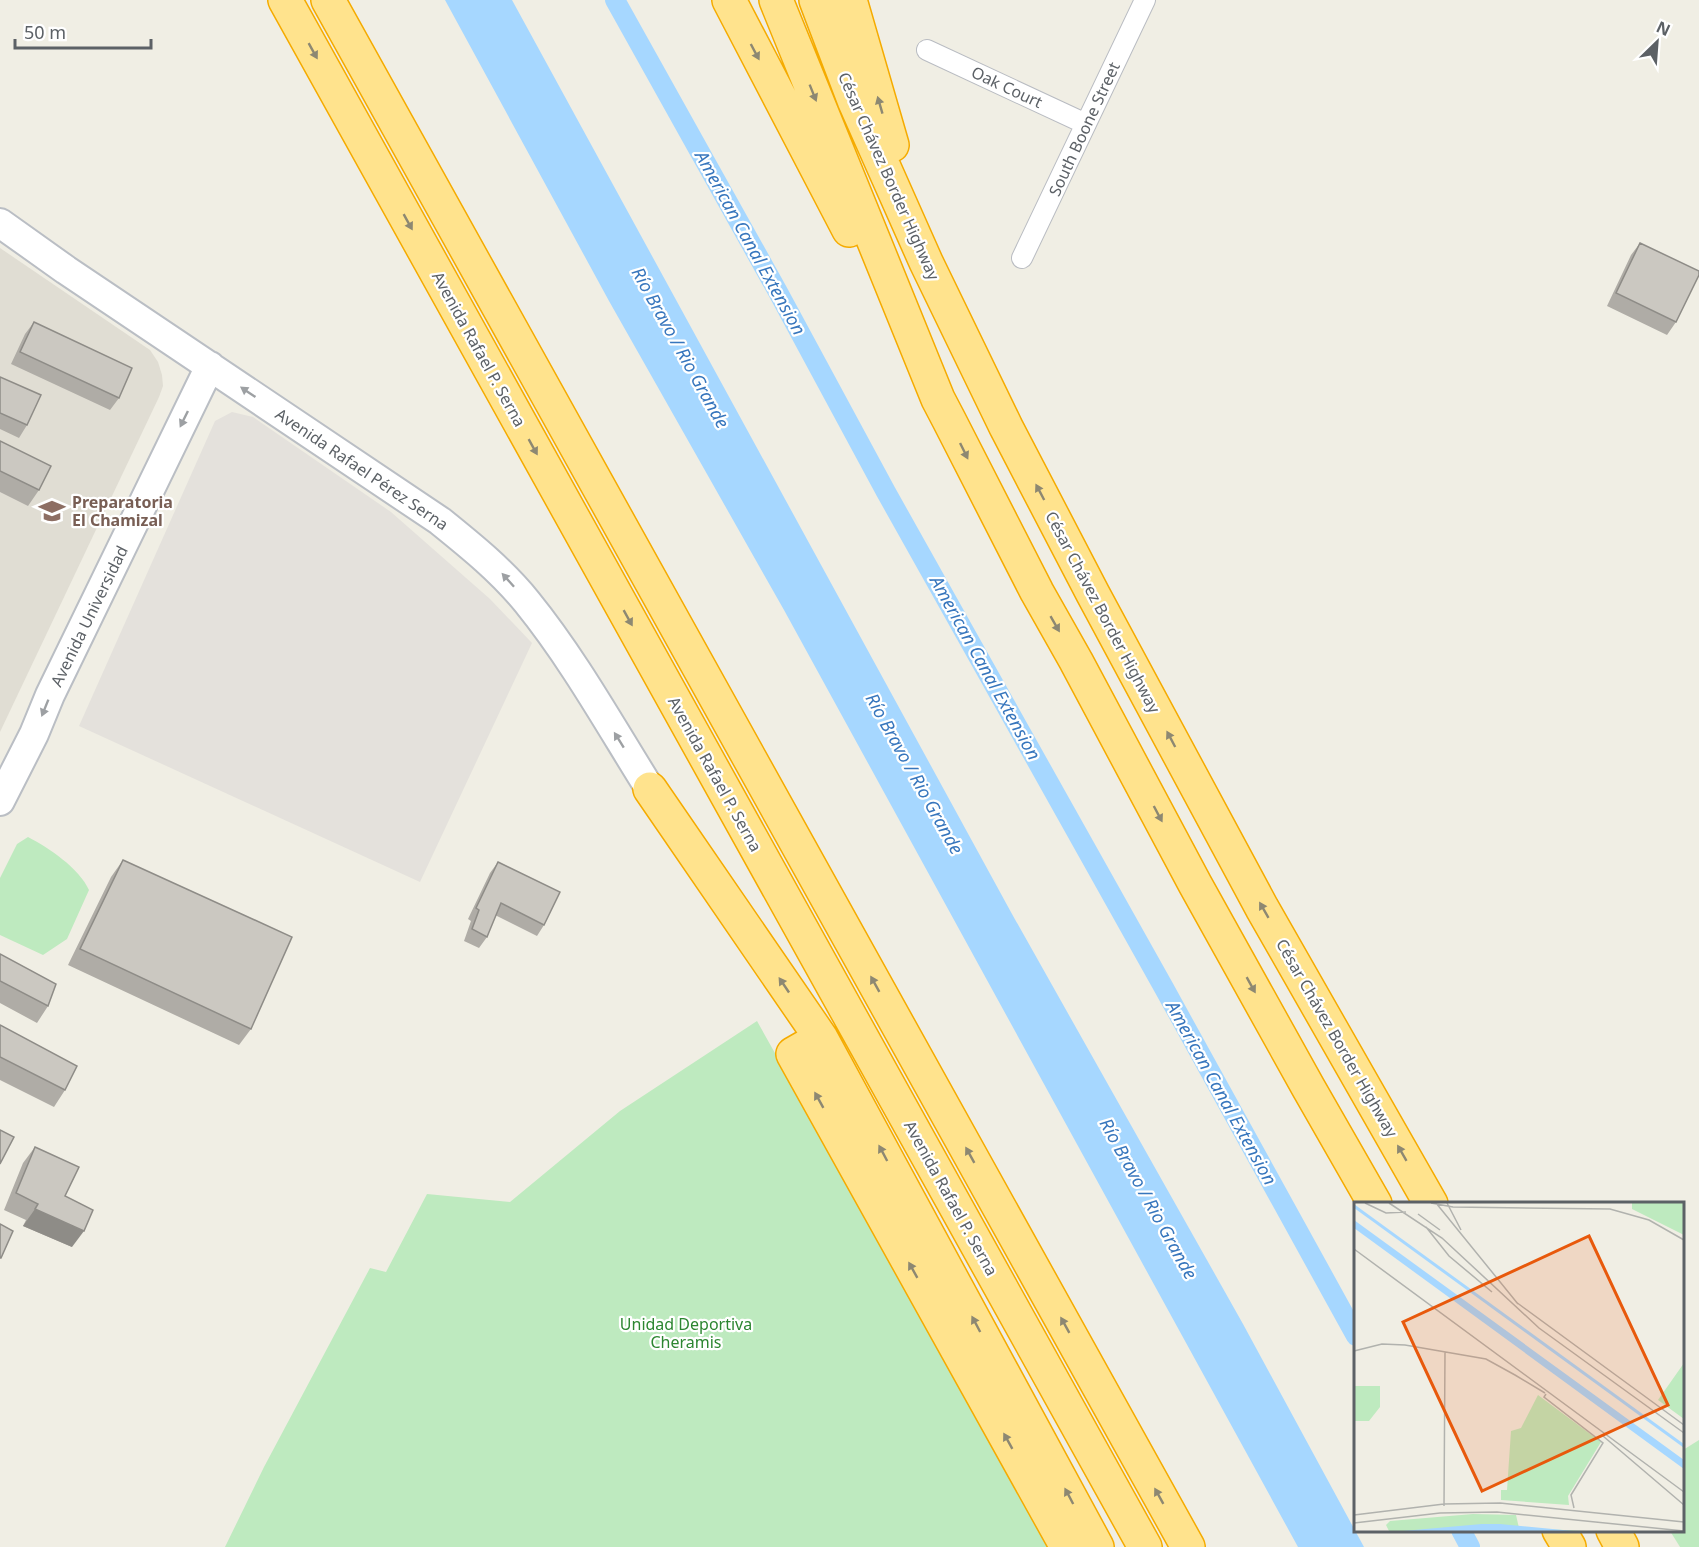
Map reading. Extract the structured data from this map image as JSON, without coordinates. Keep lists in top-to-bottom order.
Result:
{
  "streets": {
    "highway": ["César Chávez Border Highway", "Avenida Rafael P. Serna"],
    "main road": ["Avenida Rafael Pérez Serna", "Avenida Universidad"],
    "street": ["Oak Court", "South Boone Street"]
  },
  "crossings": [
    ["Oak Court", "South Boone Street"],
    ["Avenida Rafael Pérez Serna", "Avenida Universidad"]
  ],
  "one_way": ["Avenida Rafael Pérez Serna", "Avenida Universidad"],
  "water": ["American Canal Extension", "Río Bravo / Rio Grande"],
  "parks": ["Unidad Deportiva Cheramis"],
  "places": {
    "school or university": ["Preparatoria El Chamizal"]
  },
  "scale_bar": "50 m",
  "north": "top right"
}
